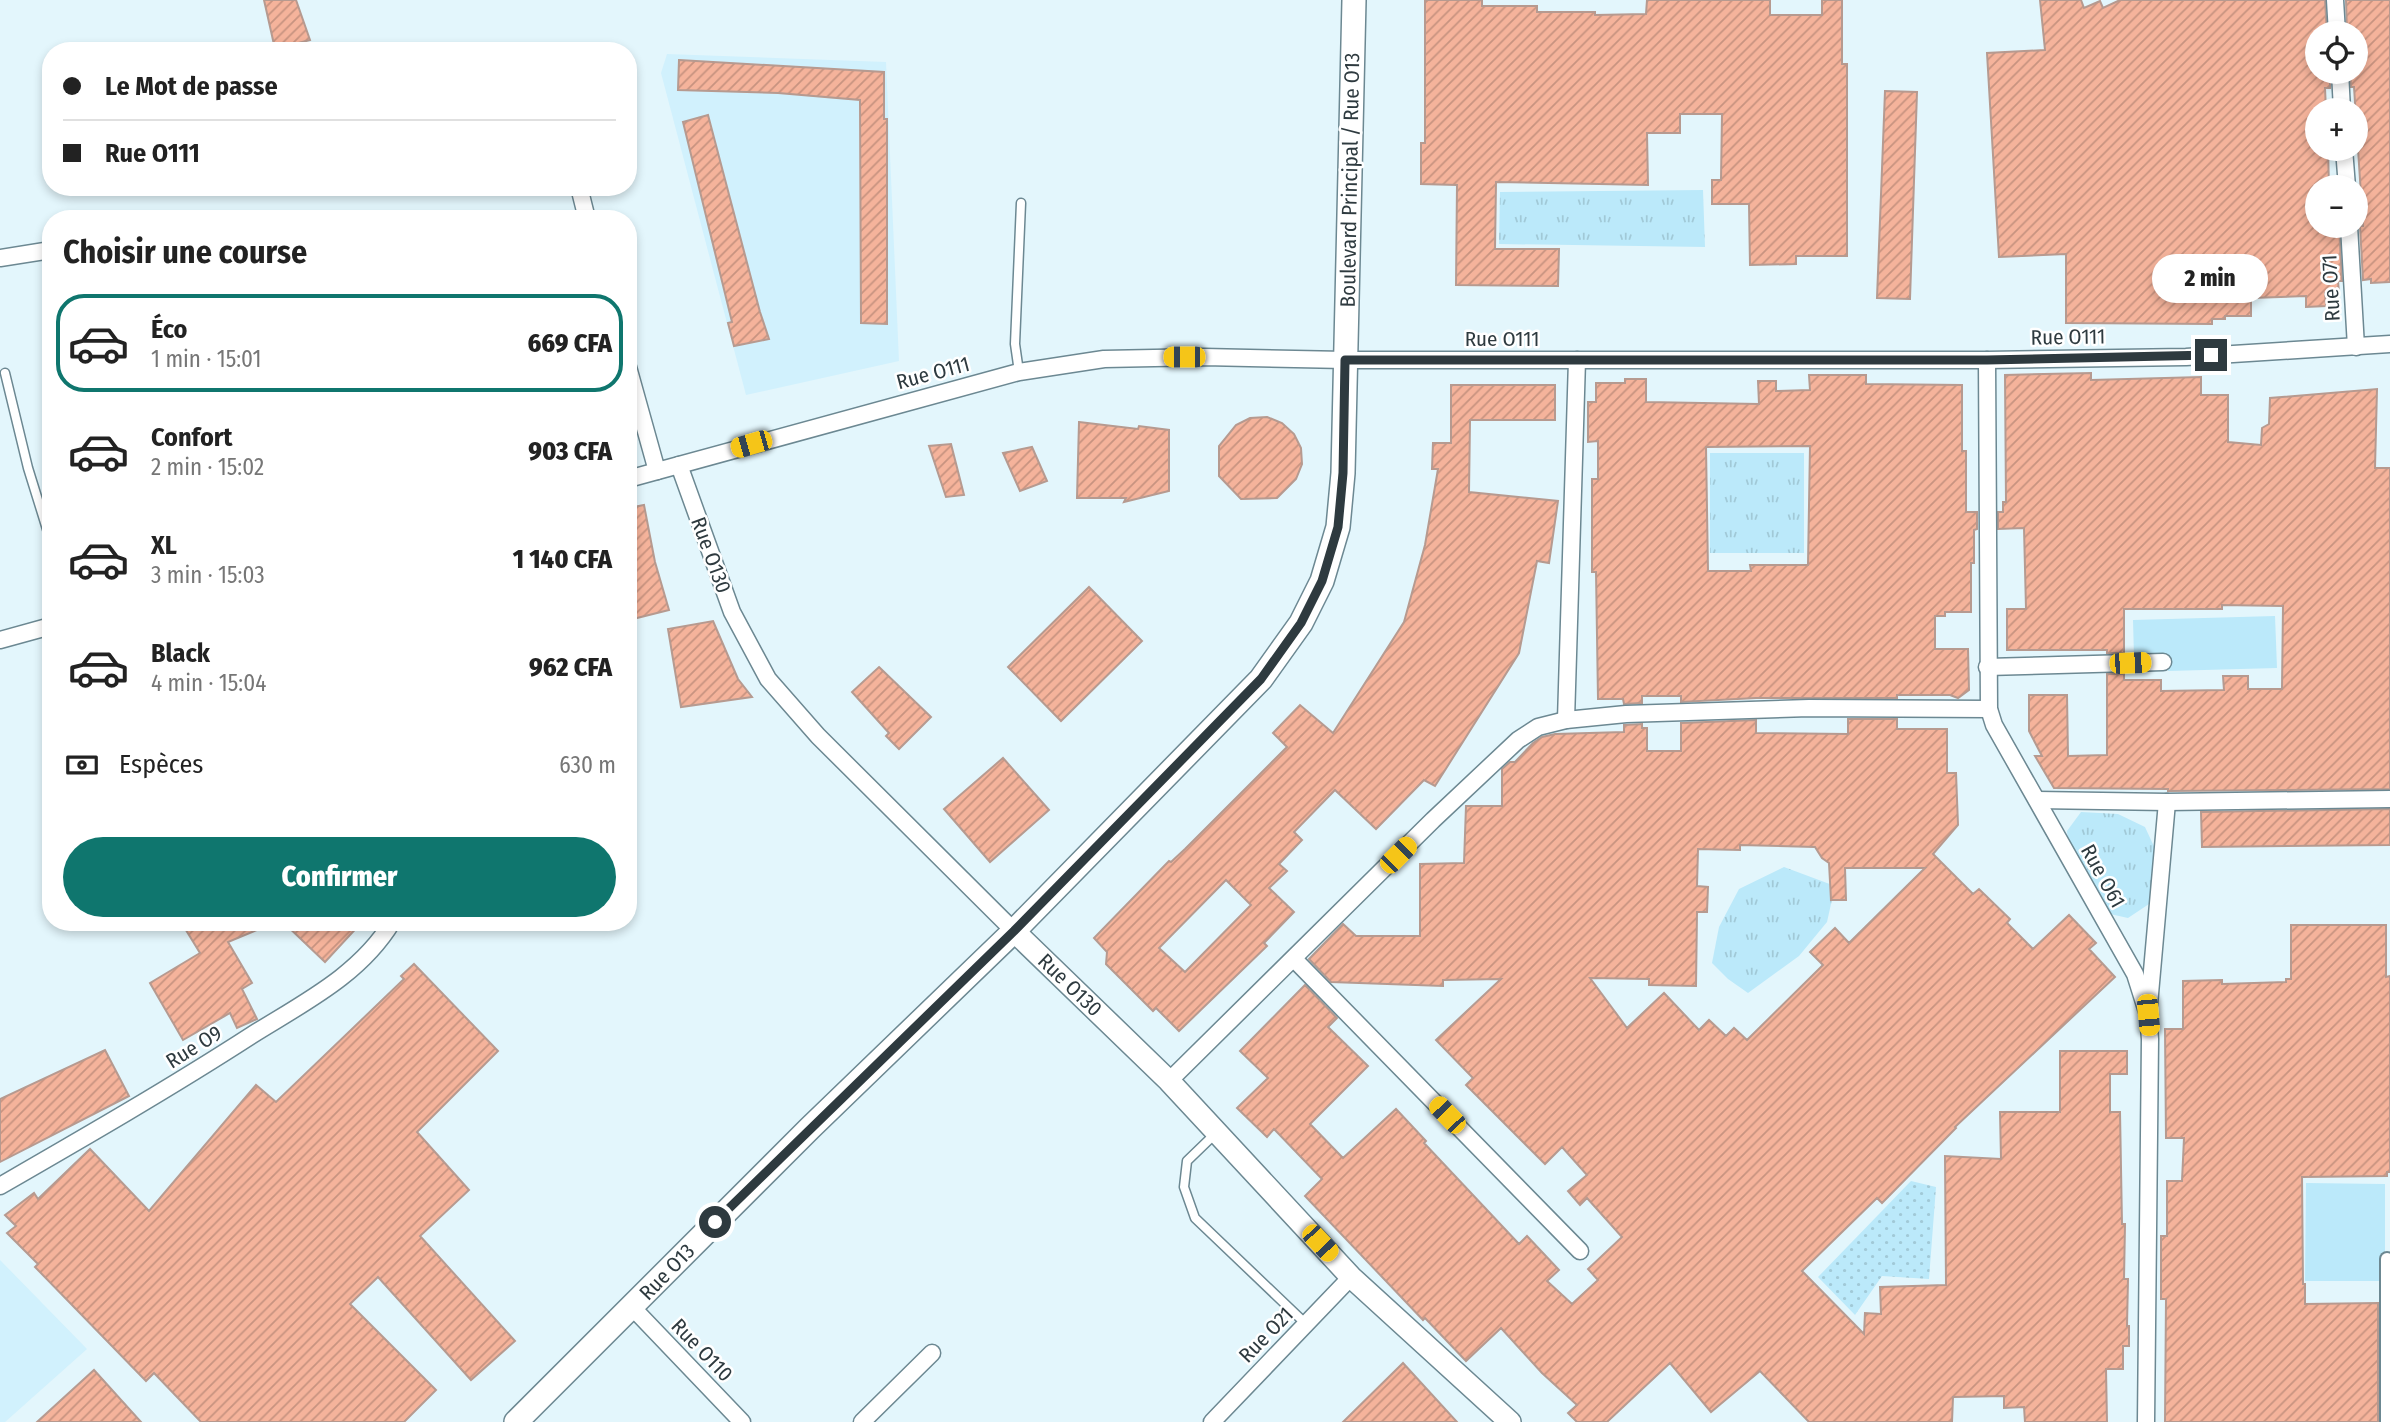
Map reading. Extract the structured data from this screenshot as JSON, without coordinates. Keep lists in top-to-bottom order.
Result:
{
  "streets": {
    "main road": ["Boulevard Principal / Rue O13", "Rue O13"],
    "street": [
      "Rue O71",
      "Rue O111",
      "Rue O130",
      "Rue O61",
      "Rue O9",
      "Rue O21",
      "Rue O110"
    ]
  },
  "crossings": [
    ["Boulevard Principal / Rue O13", "Rue O111"],
    ["Boulevard Principal / Rue O13", "Rue O13"],
    ["Rue O71", "Rue O111"],
    ["Rue O111", "Rue O130"],
    ["Rue O111", "Rue O61"],
    ["Rue O111", "Rue O13"],
    ["Rue O130", "Rue O13"],
    ["Rue O130", "Rue O21"],
    ["Rue O13", "Rue O110"]
  ],
  "page": {
    "map_buttons": ["+", "−"],
    "banner": ["Le Mot de passe", "Rue O111"],
    "heading": "Choisir une course",
    "bubble": "2 min",
    "list": [
      {
        "name": "Éco",
        "note": "1 min · 15:01",
        "value": "669 CFA"
      },
      {
        "name": "Confort",
        "note": "2 min · 15:02",
        "value": "903 CFA"
      },
      {
        "name": "XL",
        "note": "3 min · 15:03",
        "value": "1 140 CFA"
      },
      {
        "name": "Black",
        "note": "4 min · 15:04",
        "value": "962 CFA"
      }
    ],
    "pay": ["Espèces", "630 m"],
    "buttons": "Confirmer"
  }
}
